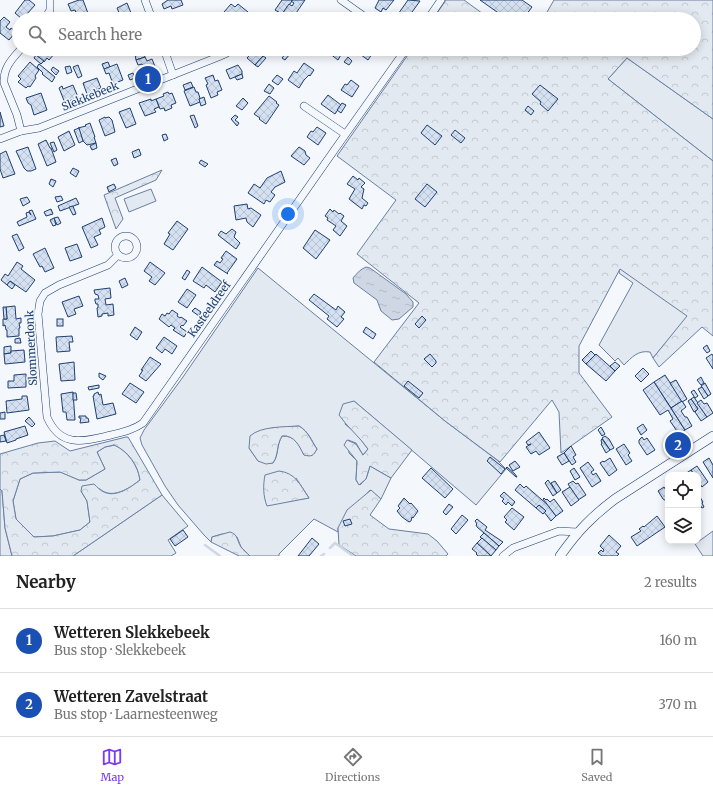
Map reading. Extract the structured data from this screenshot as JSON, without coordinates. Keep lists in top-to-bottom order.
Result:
{
  "streets": {
    "street": ["Slekkebeek", "Kasteeldreef", "Slommerdonk"]
  },
  "crossings": [
    ["Kasteeldreef", "Slommerdonk"]
  ],
  "page": {
    "search": "Search here",
    "pins": ["1", "2"],
    "heading": ["Nearby", "2 results"],
    "list": [
      {
        "mark": "1",
        "name": "Wetteren Slekkebeek",
        "note": "Bus stop · Slekkebeek",
        "value": "160 m"
      },
      {
        "mark": "2",
        "name": "Wetteren Zavelstraat",
        "note": "Bus stop · Laarnesteenweg",
        "value": "370 m"
      }
    ],
    "nav": ["Map", "Directions", "Saved"]
  }
}
